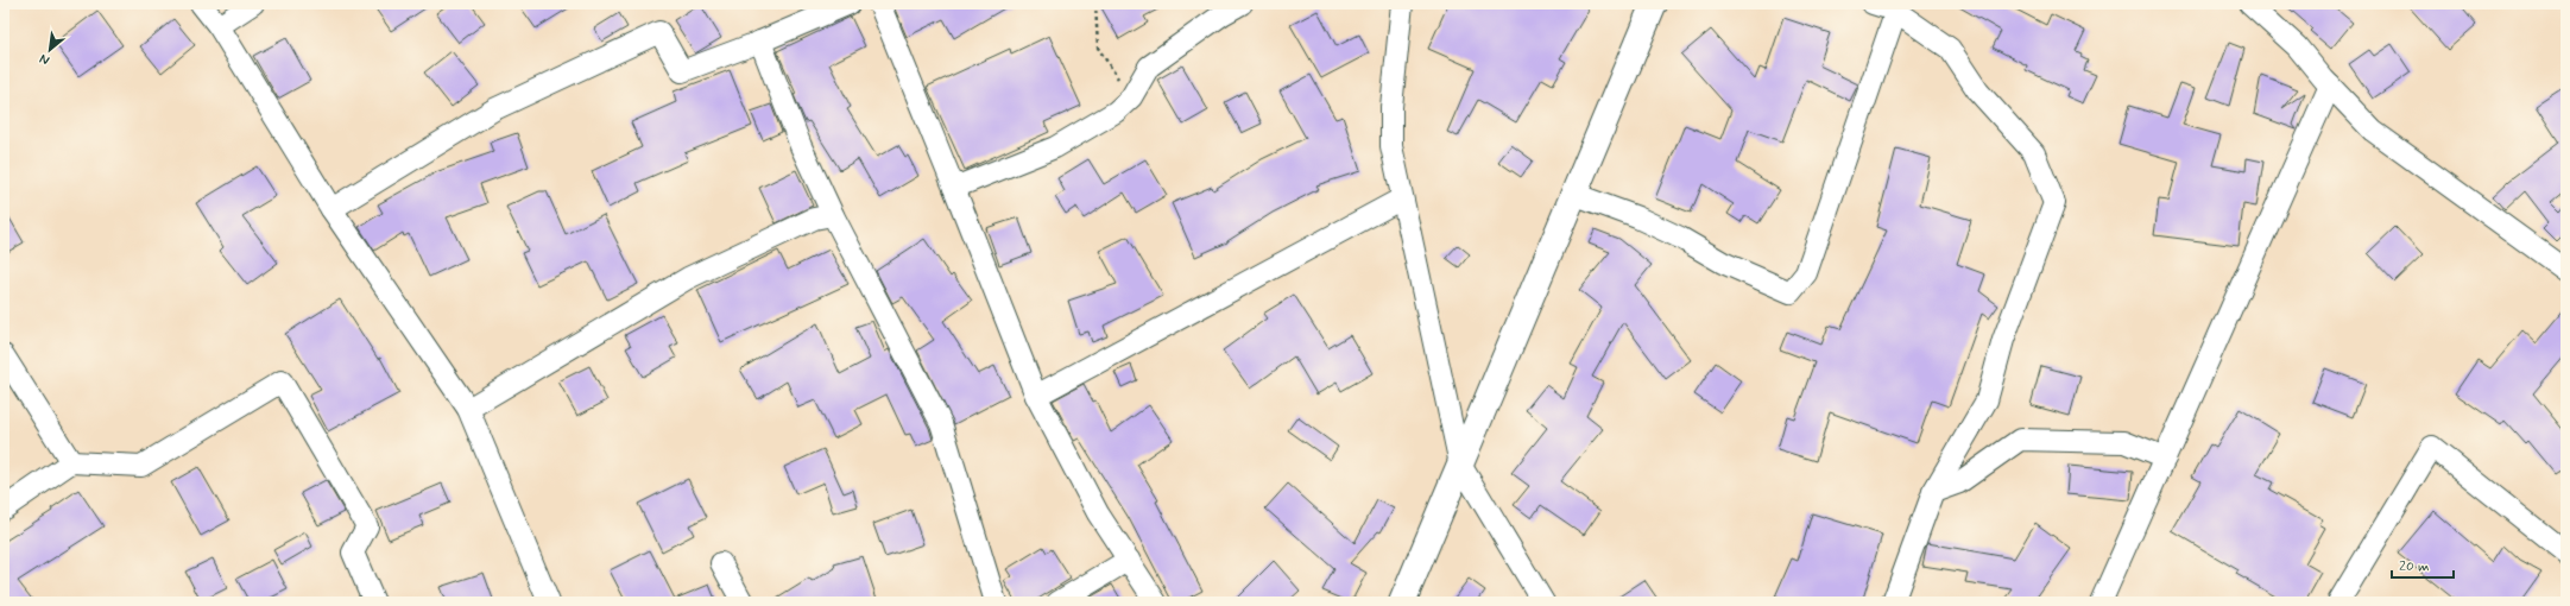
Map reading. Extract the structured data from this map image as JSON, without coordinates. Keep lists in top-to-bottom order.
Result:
{
  "scale_bar": "20 m",
  "north": "bottom left"
}
